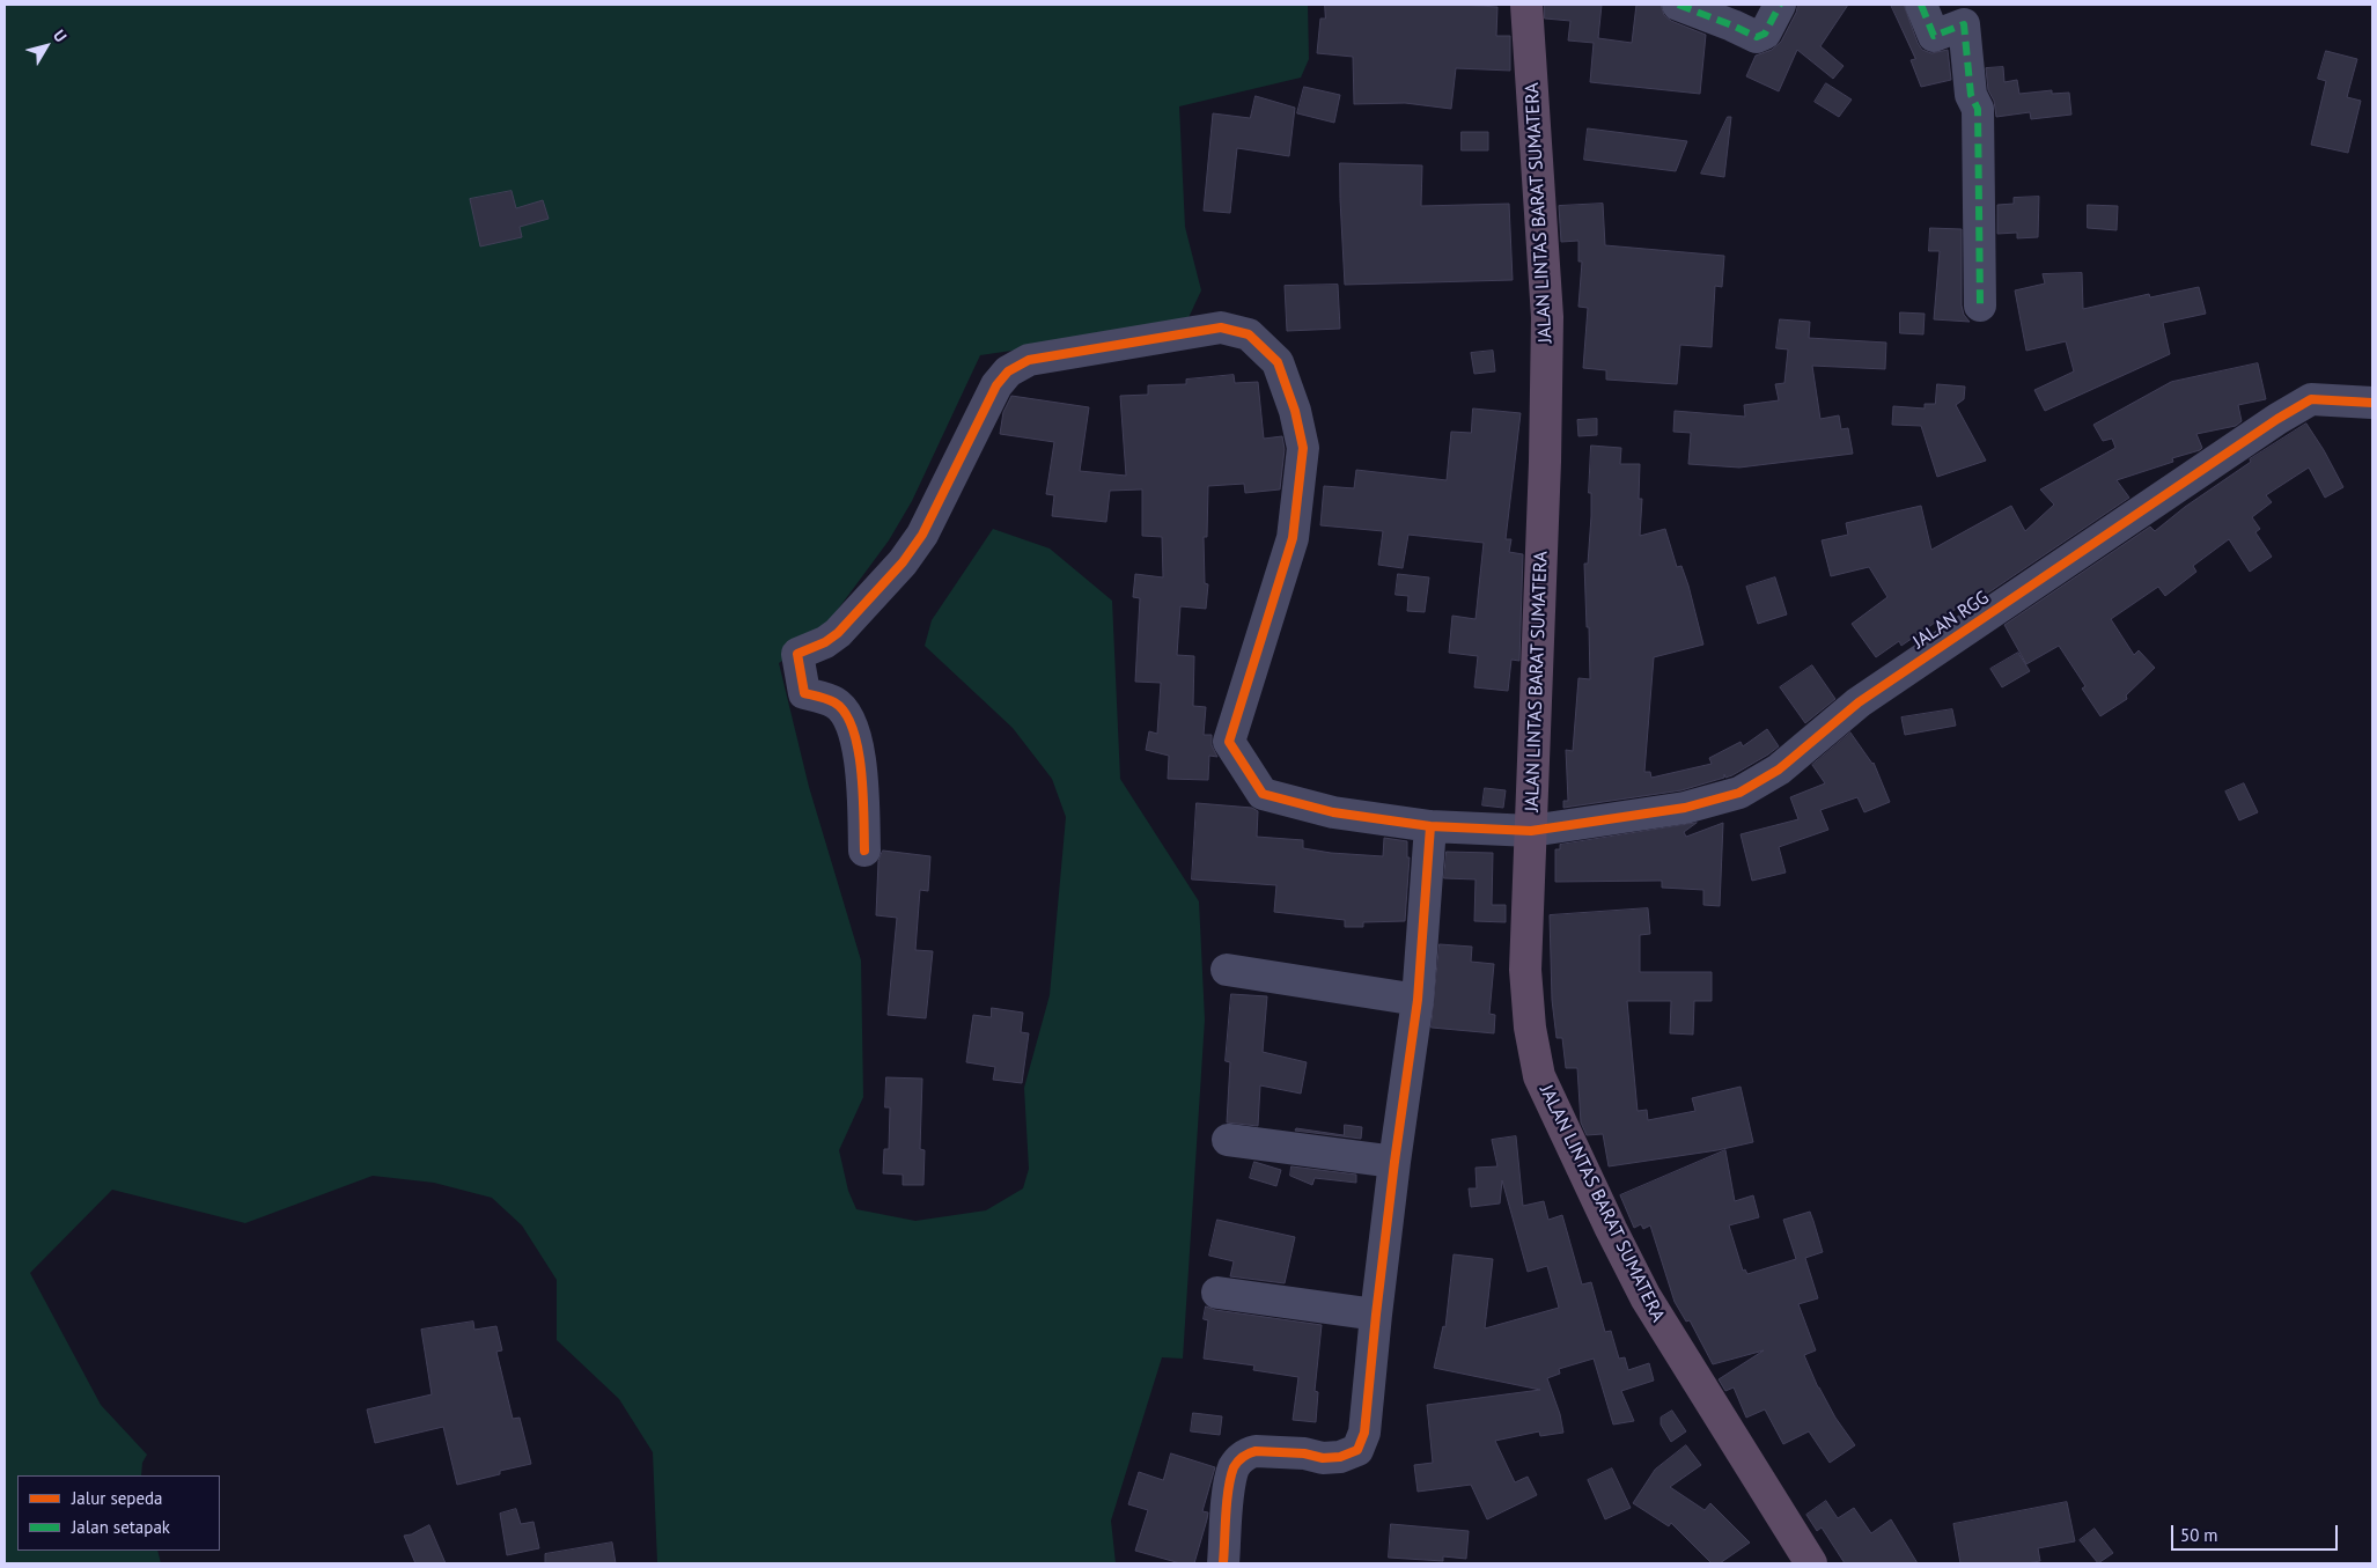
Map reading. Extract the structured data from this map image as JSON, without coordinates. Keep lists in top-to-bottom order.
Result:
{
  "streets": {
    "highway": ["JALAN LINTAS BARAT SUMATERA"],
    "street": ["JALAN RGG"]
  },
  "crossings": [
    ["JALAN LINTAS BARAT SUMATERA", "JALAN RGG"]
  ],
  "legend": ["Jalur sepeda", "Jalan setapak"],
  "scale_bar": "50 m",
  "north": "top right"
}
